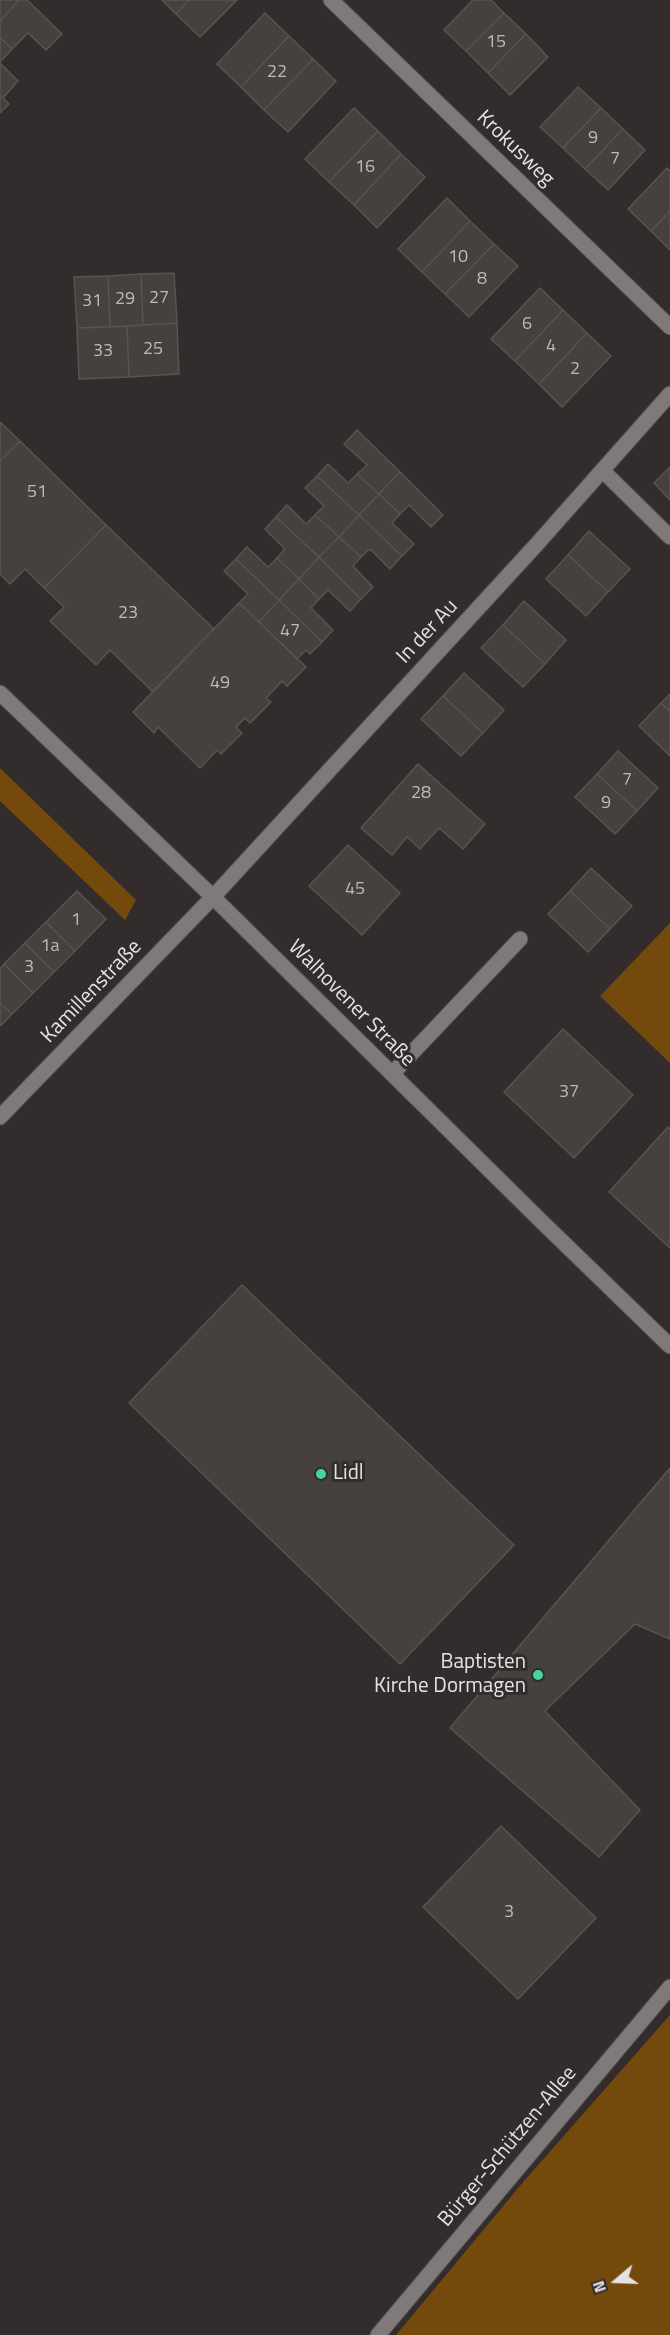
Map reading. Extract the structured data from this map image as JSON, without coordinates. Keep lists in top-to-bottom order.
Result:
{
  "streets": {
    "street": [
      "Krokusweg",
      "In der Au",
      "Kamillenstraße",
      "Walhovener Straße",
      "Bürger-Schützen-Allee"
    ]
  },
  "crossings": [
    ["In der Au", "Kamillenstraße"],
    ["In der Au", "Walhovener Straße"],
    ["Kamillenstraße", "Walhovener Straße"]
  ],
  "places": ["Lidl", "Baptisten Kirche Dormagen"],
  "house_numbers": [
    "15",
    "22",
    "9",
    "7",
    "16",
    "10",
    "8",
    "27",
    "29",
    "31",
    "6",
    "4",
    "25",
    "33",
    "2",
    "51",
    "23",
    "47",
    "49",
    "7",
    "28",
    "9",
    "45",
    "1",
    "1a",
    "3",
    "37",
    "3"
  ],
  "north": "left"
}
